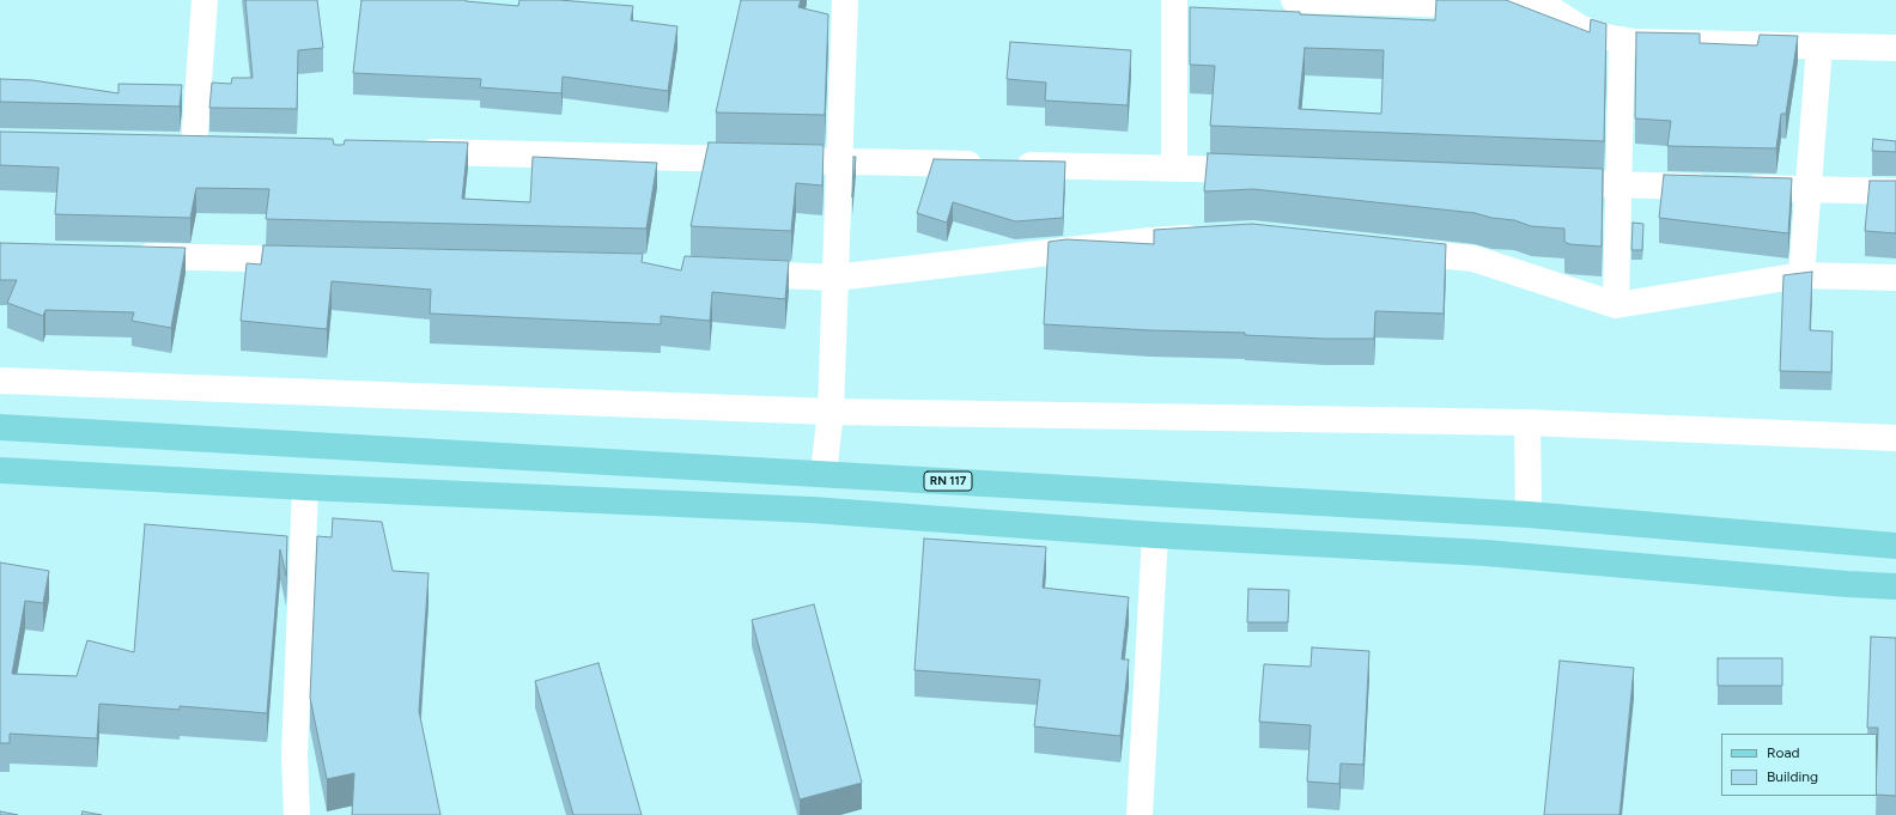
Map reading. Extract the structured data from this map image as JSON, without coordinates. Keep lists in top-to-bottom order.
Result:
{
  "streets": {
    "main road": ["RN 117"]
  },
  "legend": ["Road", "Building"]
}
